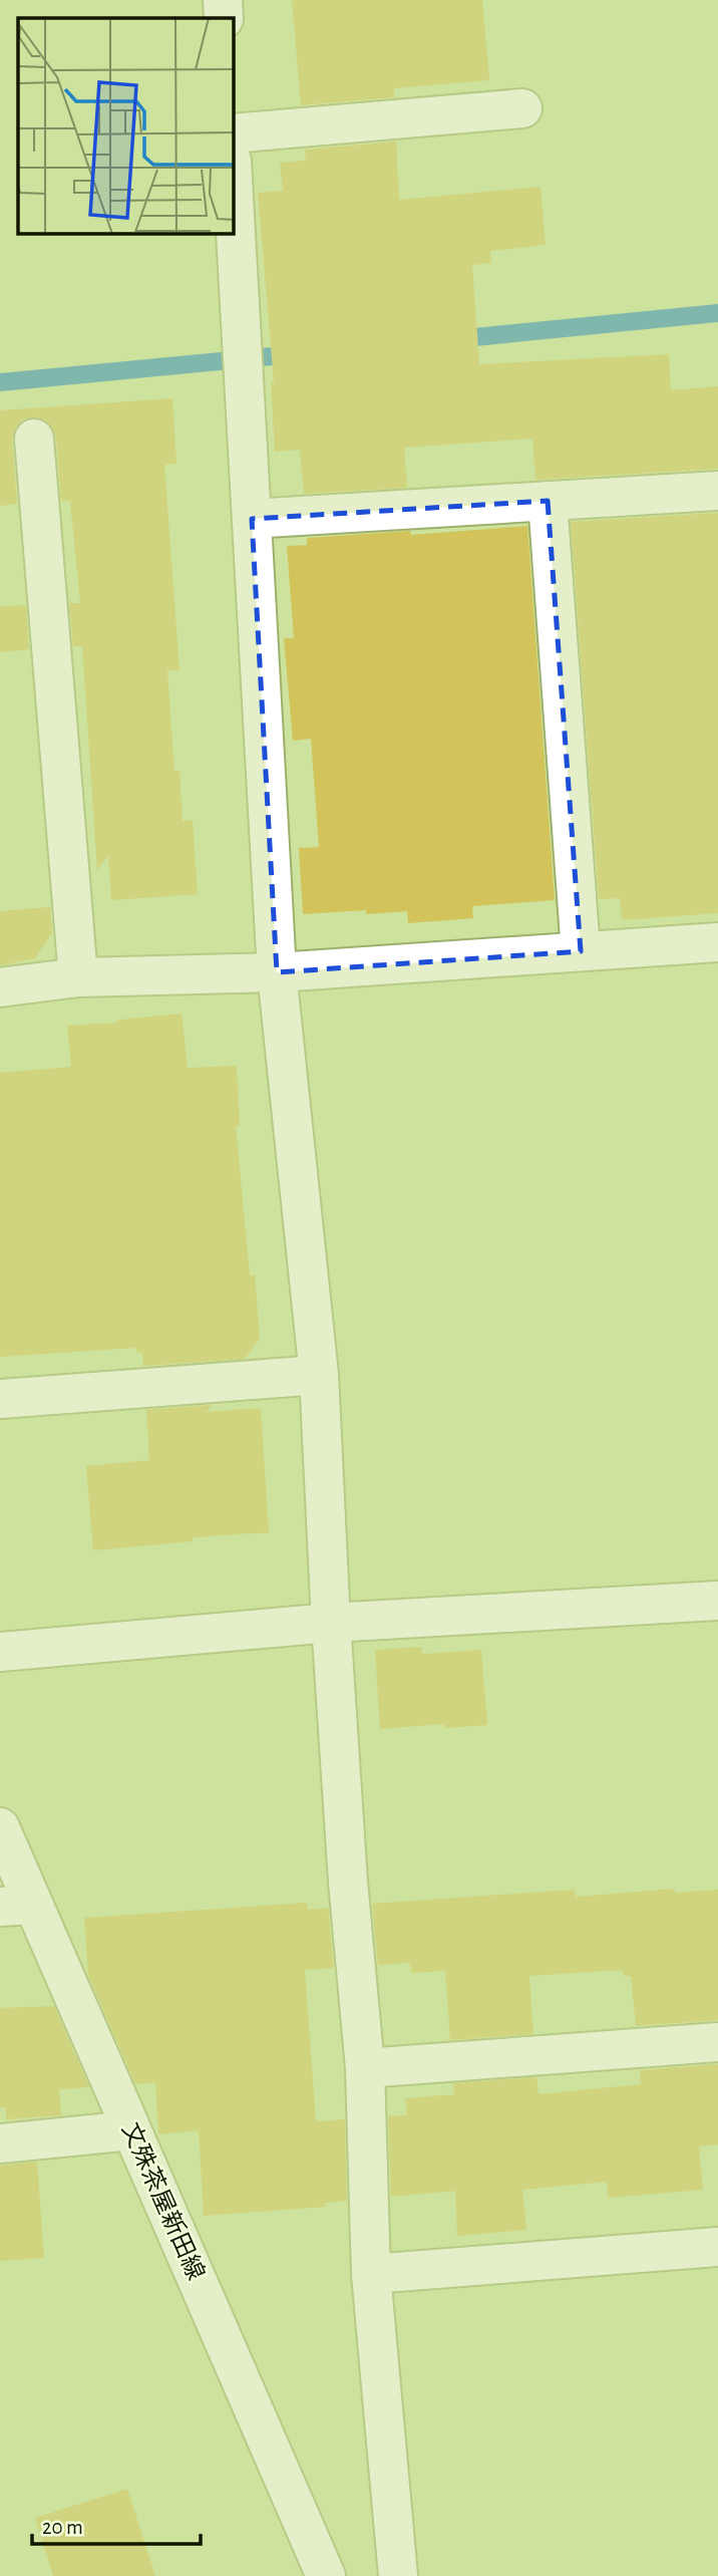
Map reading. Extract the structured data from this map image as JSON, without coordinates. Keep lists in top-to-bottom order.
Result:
{
  "streets": {
    "street": ["文殊茶屋新田線"]
  },
  "scale_bar": "20 m"
}
